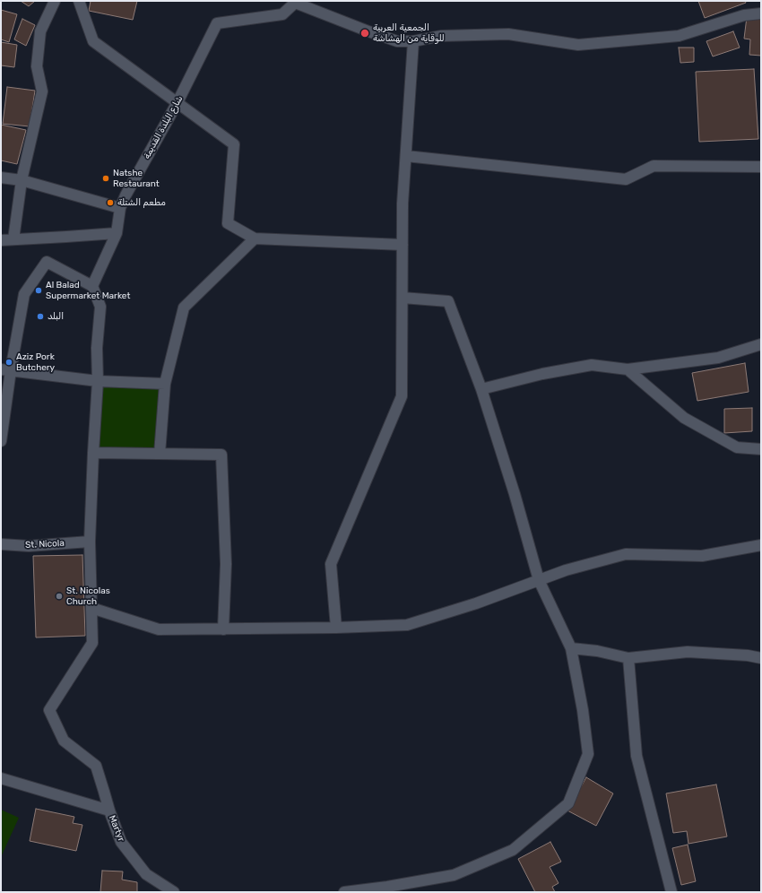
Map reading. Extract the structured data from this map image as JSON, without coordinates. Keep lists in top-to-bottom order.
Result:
{
  "streets": {
    "street": ["شارع البلدة القديمة", "St. Nicola", "Martyr"]
  },
  "places": [
    "الجمعية العربية للوقاية من الهشاشة",
    "Natshe Restaurant",
    "مطعم الشتلة",
    "Al Balad Supermarket Market",
    "البلد",
    "Aziz Pork Butchery",
    "St. Nicolas Church"
  ]
}
